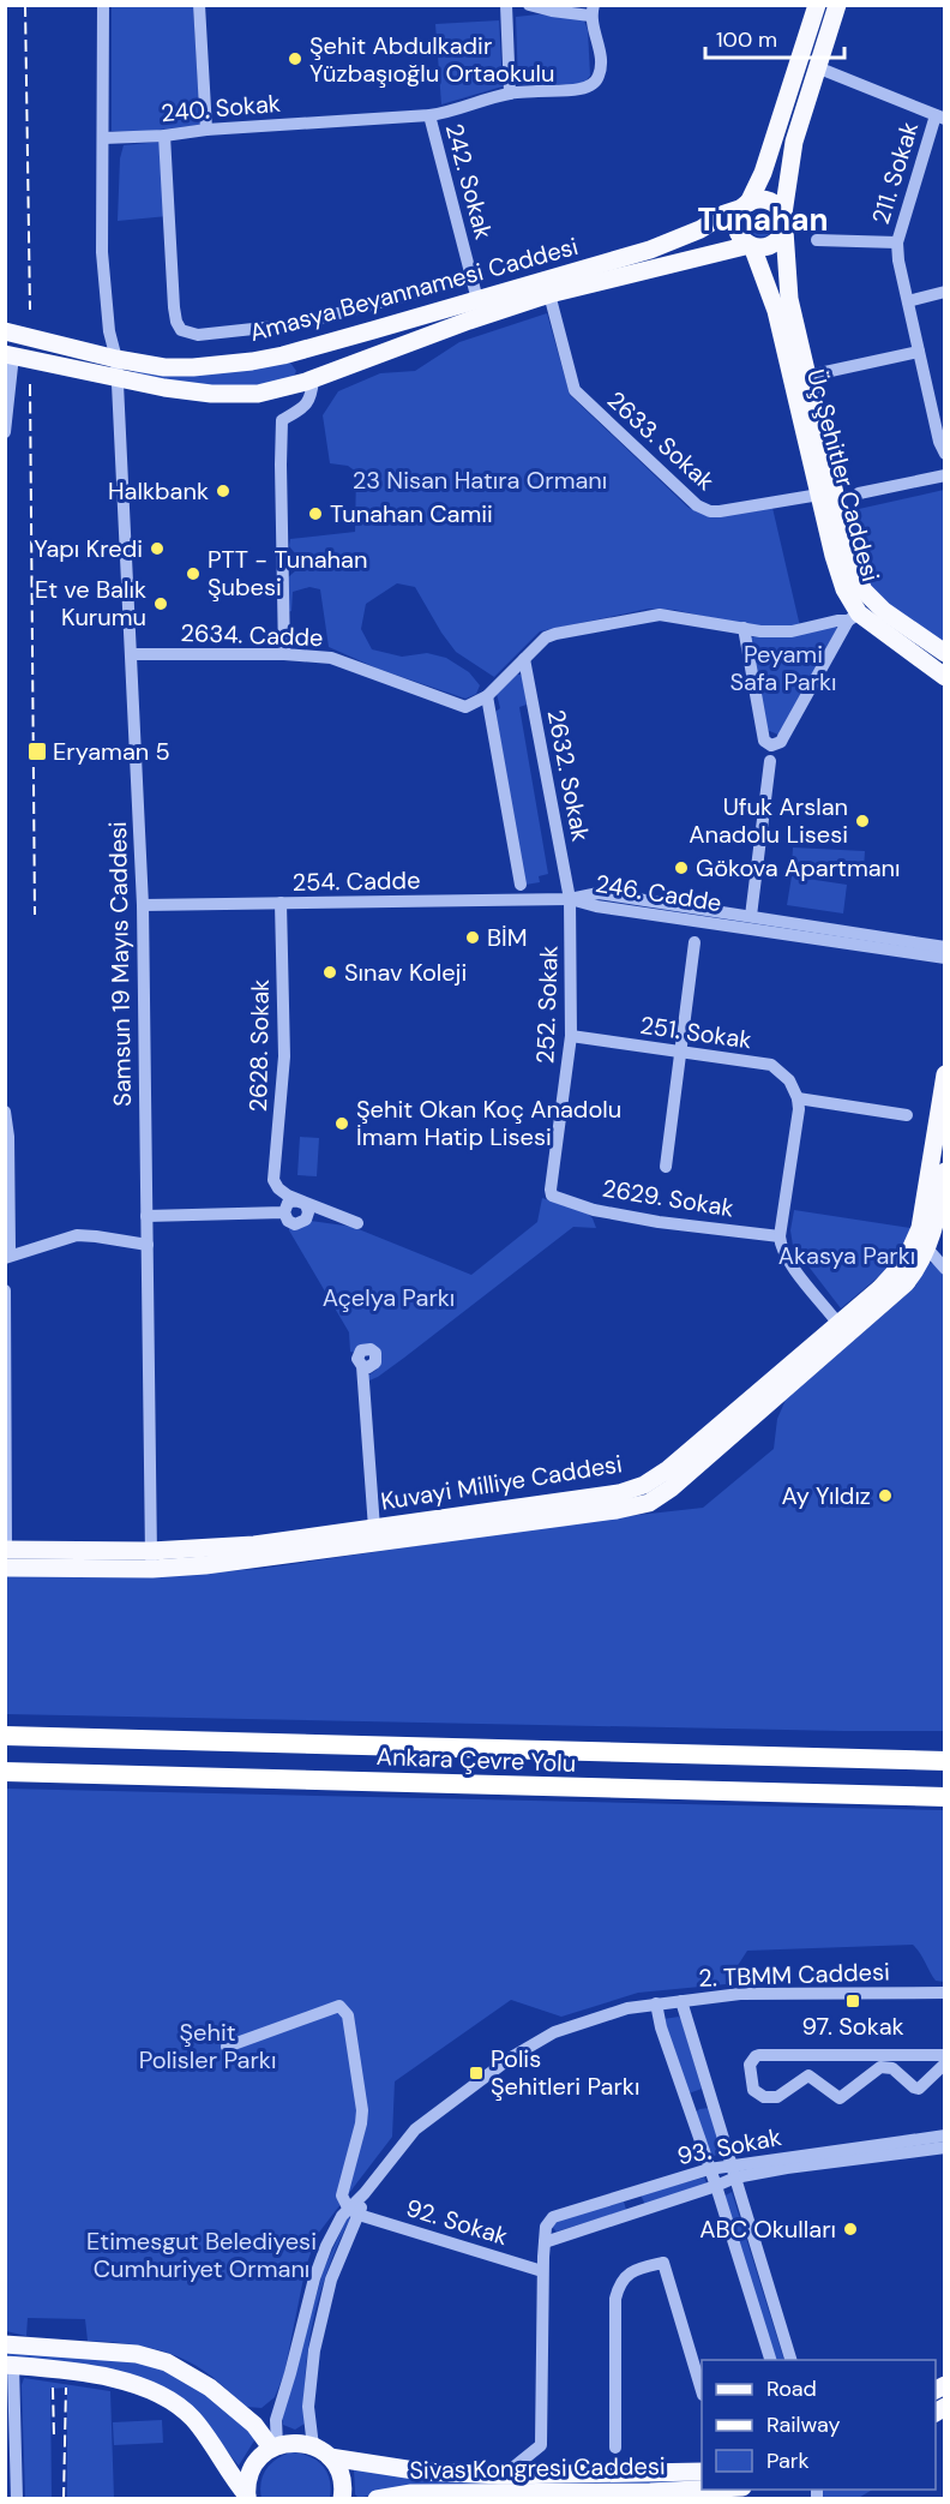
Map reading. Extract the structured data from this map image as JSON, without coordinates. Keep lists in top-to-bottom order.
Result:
{
  "streets": {
    "highway": ["Ankara Çevre Yolu"],
    "main road": [
      "Amasya Beyannamesi Caddesi",
      "Üç Şehitler Caddesi",
      "Kuvayi Milliye Caddesi",
      "Sivas Kongresi Caddesi"
    ],
    "street": [
      "240. Sokak",
      "211. Sokak",
      "242. Sokak",
      "2633. Sokak",
      "2634. Cadde",
      "2632. Sokak",
      "254. Cadde",
      "246. Cadde",
      "Samsun 19 Mayıs Caddesi",
      "252. Sokak",
      "251. Sokak",
      "2628. Sokak",
      "2629. Sokak",
      "2. TBMM Caddesi",
      "93. Sokak",
      "92. Sokak"
    ]
  },
  "crossings": [
    ["240. Sokak", "242. Sokak"],
    ["240. Sokak", "Samsun 19 Mayıs Caddesi"],
    ["242. Sokak", "Amasya Beyannamesi Caddesi"],
    ["Amasya Beyannamesi Caddesi", "2633. Sokak"],
    ["Amasya Beyannamesi Caddesi", "Üç Şehitler Caddesi"],
    ["Amasya Beyannamesi Caddesi", "Samsun 19 Mayıs Caddesi"],
    ["2633. Sokak", "Üç Şehitler Caddesi"],
    ["2634. Cadde", "Samsun 19 Mayıs Caddesi"],
    ["2632. Sokak", "254. Cadde"],
    ["2632. Sokak", "246. Cadde"],
    ["2632. Sokak", "252. Sokak"],
    ["254. Cadde", "246. Cadde"],
    ["254. Cadde", "Samsun 19 Mayıs Caddesi"],
    ["254. Cadde", "252. Sokak"],
    ["254. Cadde", "2628. Sokak"],
    ["246. Cadde", "252. Sokak"],
    ["Samsun 19 Mayıs Caddesi", "Kuvayi Milliye Caddesi"],
    ["252. Sokak", "251. Sokak"],
    ["252. Sokak", "2629. Sokak"],
    ["2. TBMM Caddesi", "92. Sokak"],
    ["93. Sokak", "92. Sokak"],
    ["93. Sokak", "Sivas Kongresi Caddesi"]
  ],
  "districts": ["Tunahan"],
  "parks": [
    "23 Nisan Hatıra Ormanı",
    "Peyami Safa Parkı",
    "Akasya Parkı",
    "Açelya Parkı",
    "Şehit Polisler Parkı",
    "Etimesgut Belediyesi Cumhuriyet Ormanı"
  ],
  "places": {
    "other": [
      "Şehit Abdulkadir Yüzbaşıoğlu Ortaokulu",
      "Halkbank",
      "Tunahan Camii",
      "Yapı Kredi",
      "PTT - Tunahan Şubesi",
      "Et ve Balık Kurumu",
      "Ufuk Arslan Anadolu Lisesi",
      "Gökova Apartmanı",
      "BİM",
      "Sınav Koleji",
      "Şehit Okan Koç Anadolu İmam Hatip Lisesi",
      "Ay Yıldız",
      "ABC Okulları"
    ],
    "transit": ["Eryaman 5", "97. Sokak", "Polis Şehitleri Parkı"]
  },
  "legend": ["Road", "Railway", "Park"],
  "scale_bar": "100 m"
}
